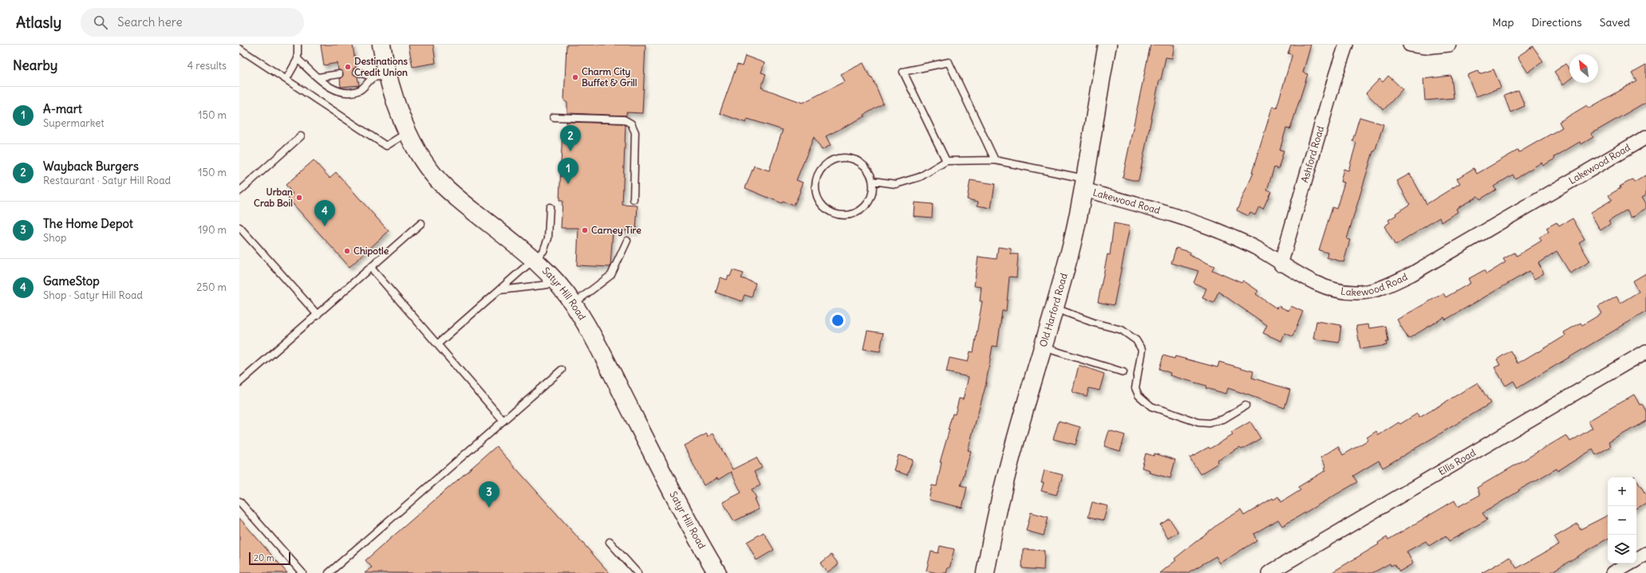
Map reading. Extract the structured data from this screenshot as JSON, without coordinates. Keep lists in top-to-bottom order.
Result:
{
  "streets": {
    "street": [
      "Ashford Road",
      "Lakewood Road",
      "Satyr Hill Road",
      "Old Harford Road",
      "Ellis Road"
    ]
  },
  "crossings": [
    ["Ashford Road", "Lakewood Road"],
    ["Lakewood Road", "Old Harford Road"]
  ],
  "places": [
    "Destinations Credit Union",
    "Charm City Buffet & Grill",
    "Urban Crab Boil",
    "Carney Tire",
    "Chipotle"
  ],
  "scale_bar": "20 m",
  "north": "top left",
  "page": {
    "header": "Atlasly",
    "search": "Search here",
    "nav": ["Map", "Directions", "Saved"],
    "heading": ["Nearby", "4 results"],
    "list": [
      {
        "mark": "1",
        "name": "A-mart",
        "note": "Supermarket",
        "value": "150 m"
      },
      {
        "mark": "2",
        "name": "Wayback Burgers",
        "note": "Restaurant · Satyr Hill Road",
        "value": "150 m"
      },
      {
        "mark": "3",
        "name": "The Home Depot",
        "note": "Shop",
        "value": "190 m"
      },
      {
        "mark": "4",
        "name": "GameStop",
        "note": "Shop · Satyr Hill Road",
        "value": "250 m"
      }
    ],
    "pins": [
      "2",
      "1",
      "4",
      "3"
    ],
    "map_buttons": ["+", "−"],
    "scale": "20 m"
  }
}
